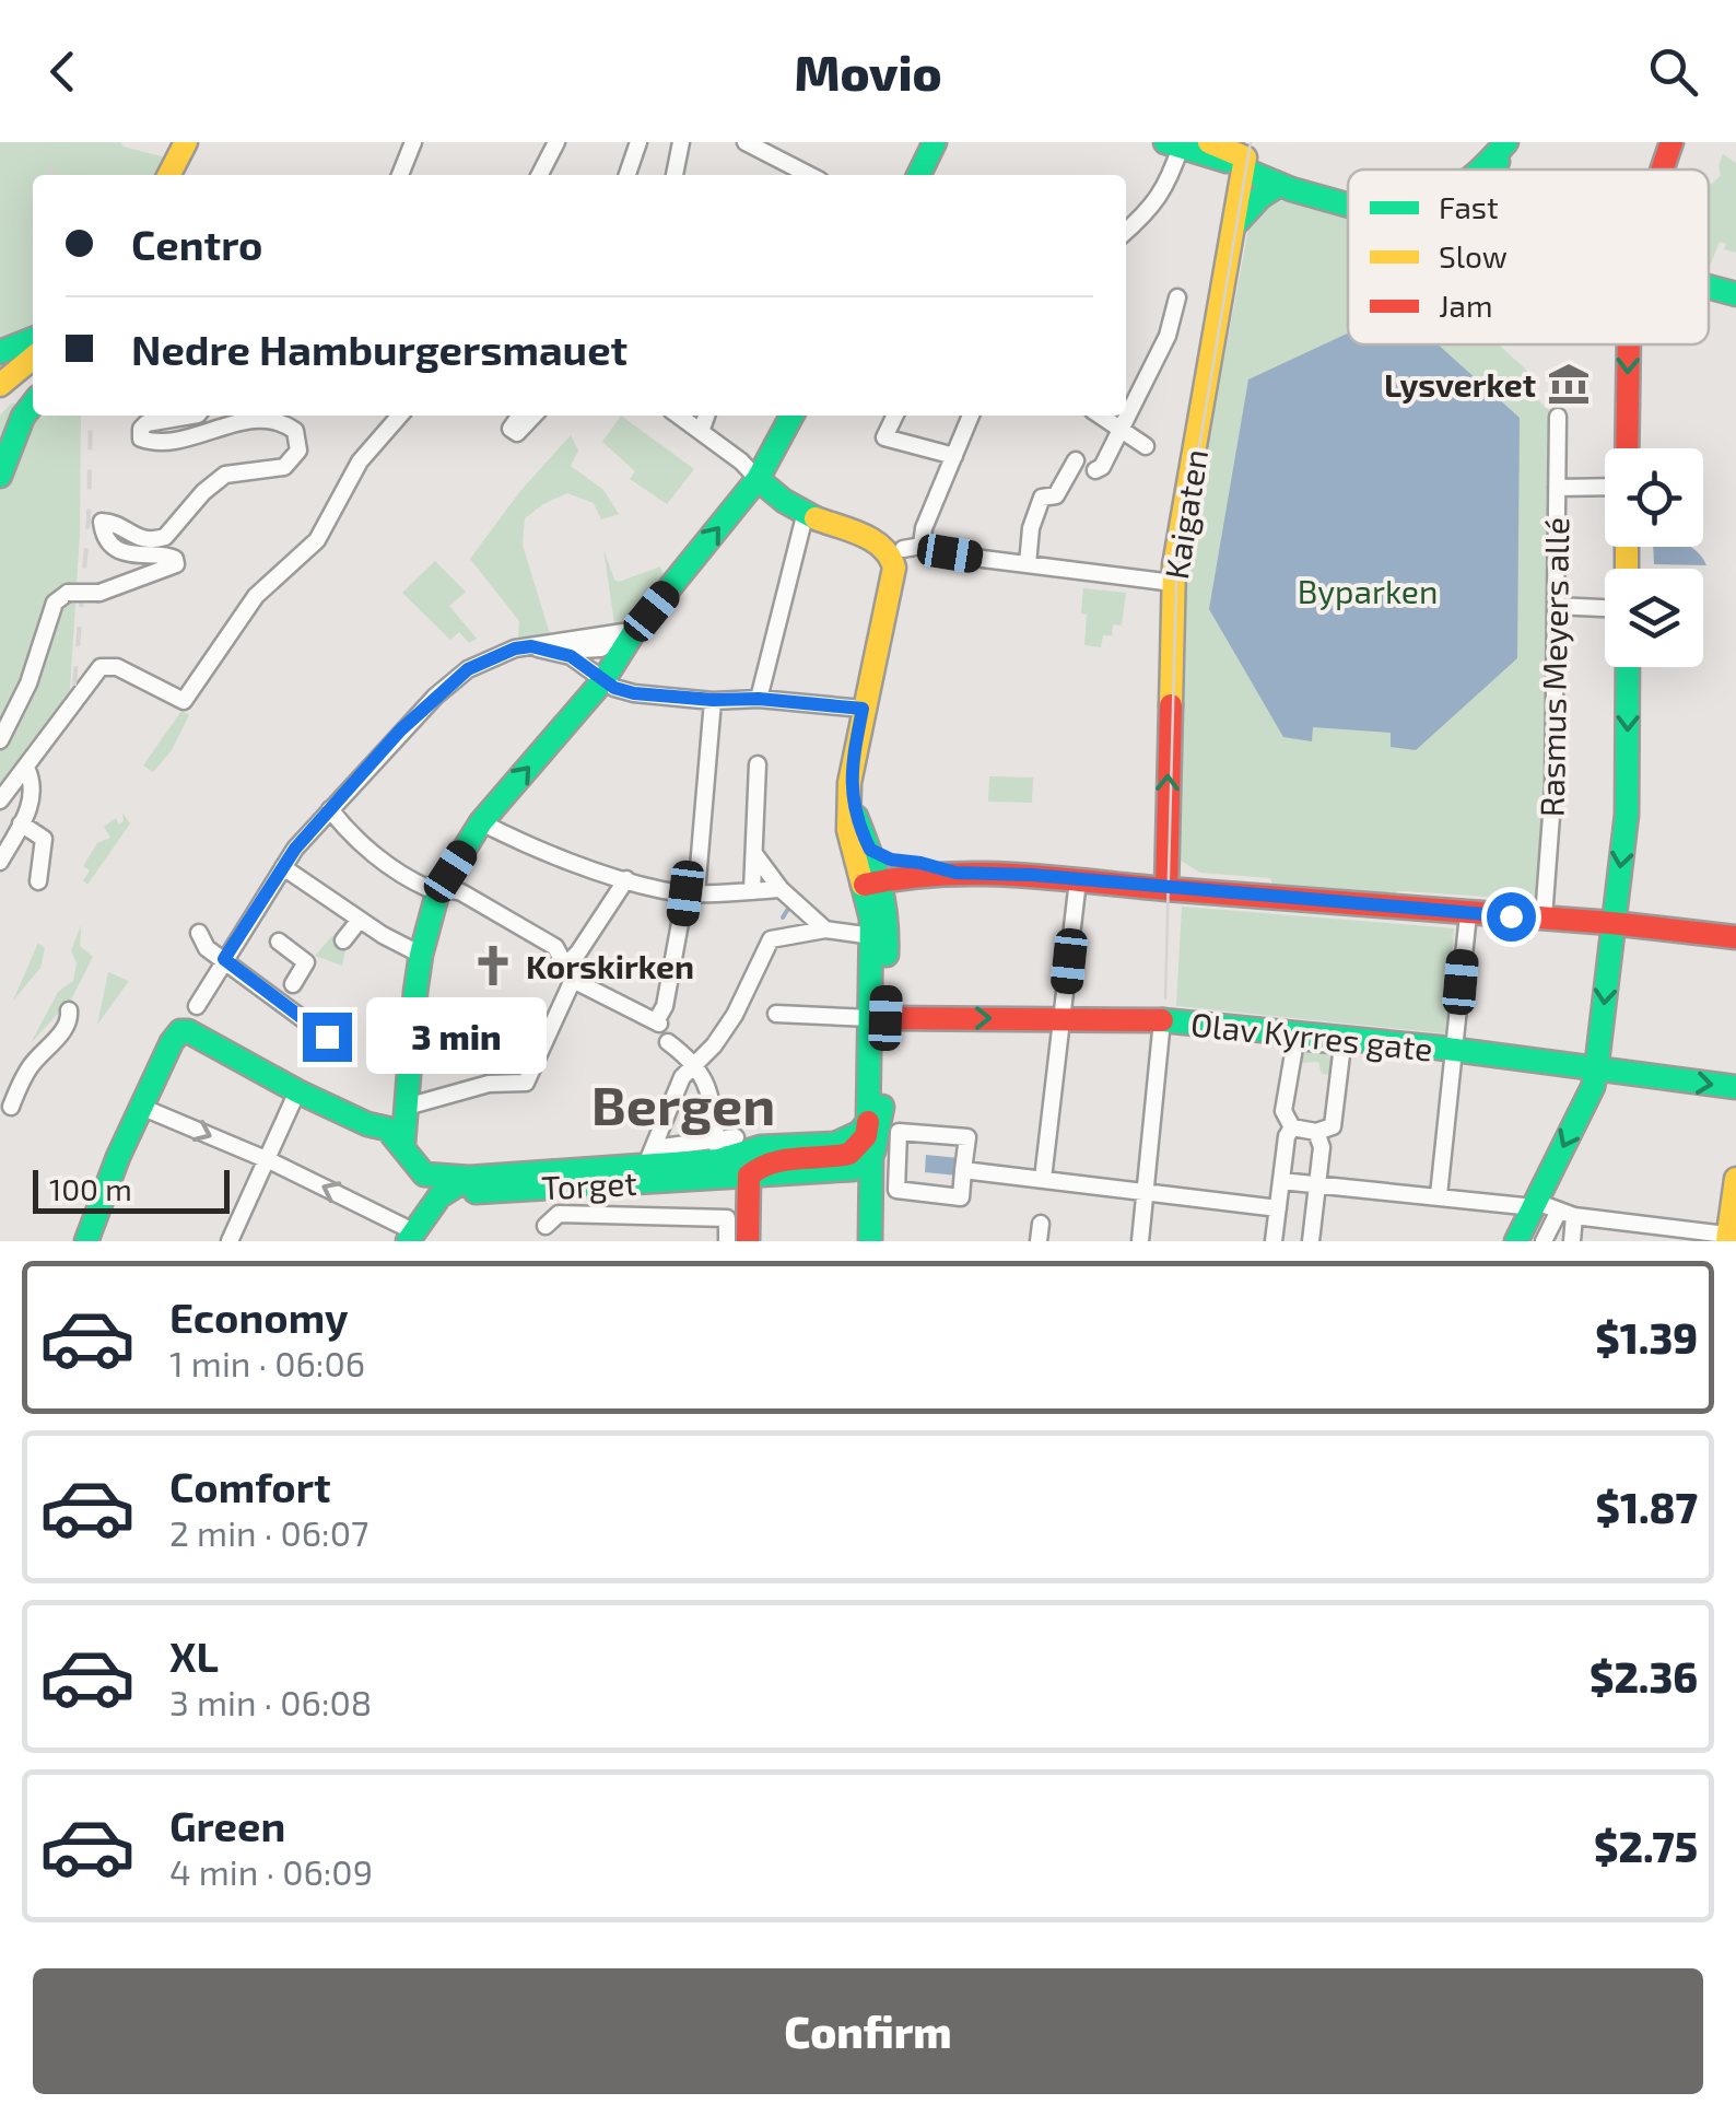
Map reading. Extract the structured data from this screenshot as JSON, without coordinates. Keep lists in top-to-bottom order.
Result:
{
  "streets": {
    "main road": ["Kaigaten", "Olav Kyrres gate", "Torget"],
    "street": ["Rasmus Meyers allé"]
  },
  "one_way": ["Kaigaten"],
  "districts": ["Bergen"],
  "parks": ["Byparken"],
  "places": {
    "museum": ["Lysverket"],
    "church": ["Korskirken"]
  },
  "legend": ["Fast", "Slow", "Jam"],
  "scale_bar": "100 m",
  "page": {
    "header": "Movio",
    "banner": ["Centro", "Nedre Hamburgersmauet"],
    "bubble": "3 min",
    "scale": "100 m",
    "list": [
      {
        "name": "Economy",
        "note": "1 min · 06:06",
        "value": "$1.39"
      },
      {
        "name": "Comfort",
        "note": "2 min · 06:07",
        "value": "$1.87"
      },
      {
        "name": "XL",
        "note": "3 min · 06:08",
        "value": "$2.36"
      },
      {
        "name": "Green",
        "note": "4 min · 06:09",
        "value": "$2.75"
      }
    ],
    "buttons": "Confirm"
  }
}
